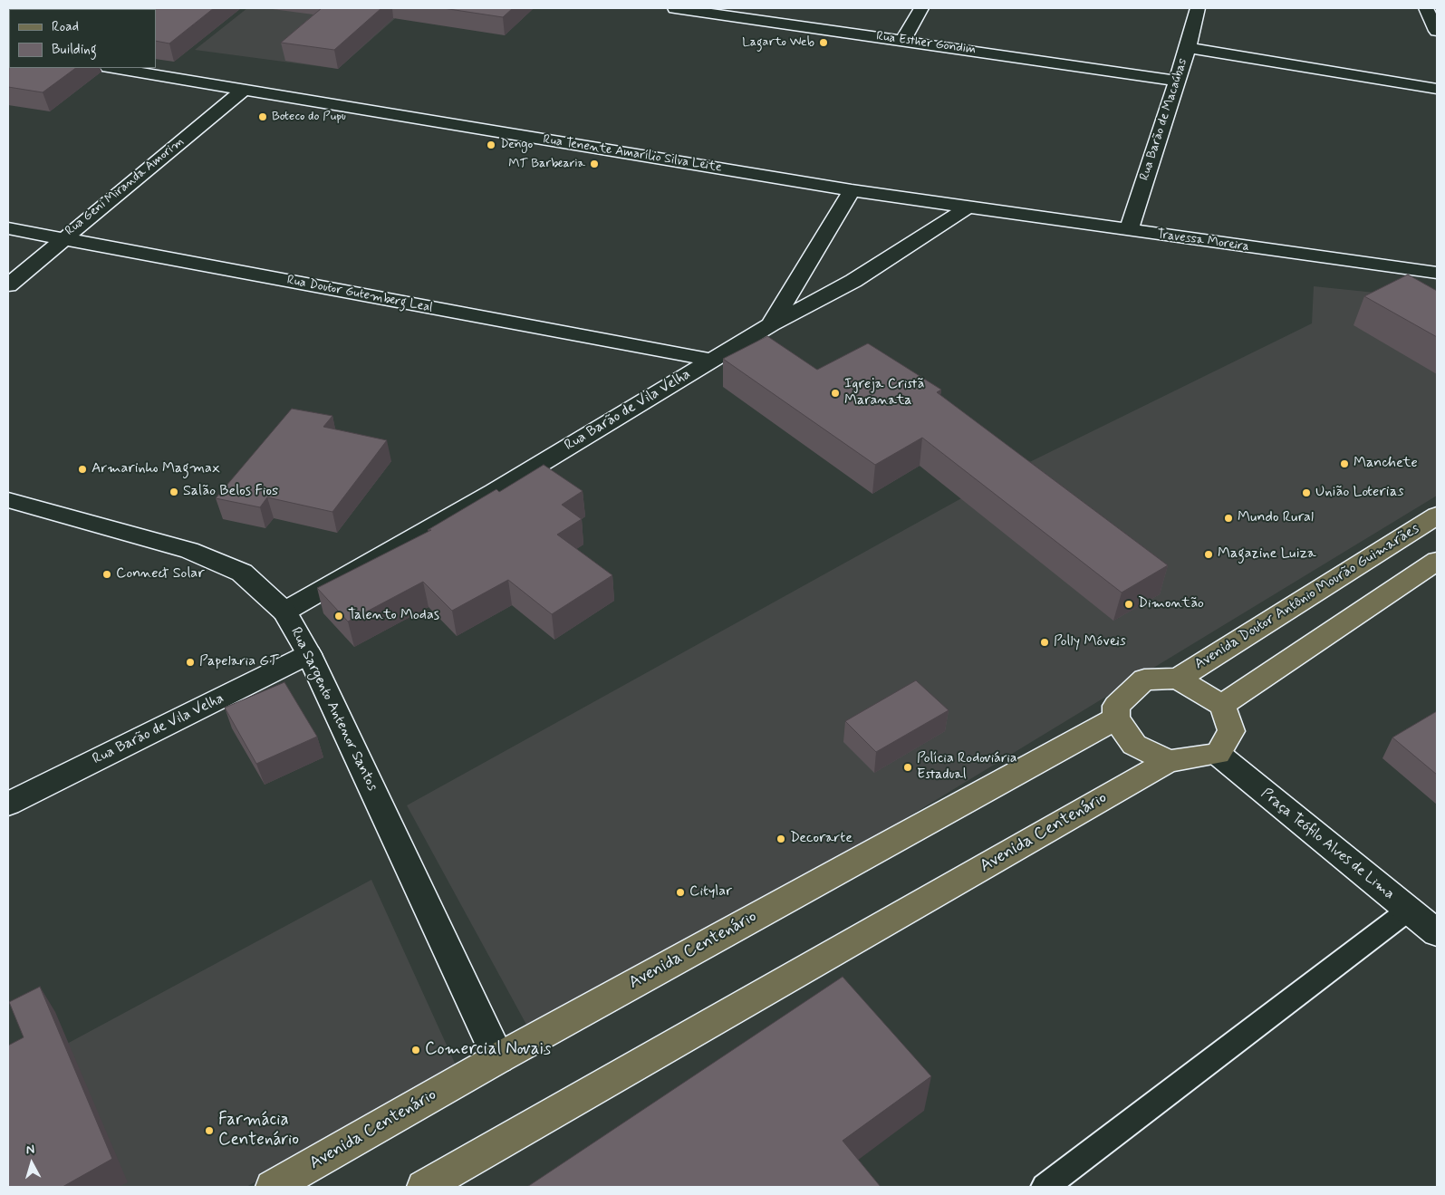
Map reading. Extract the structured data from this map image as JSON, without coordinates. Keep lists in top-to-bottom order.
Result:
{
  "streets": {
    "main road": ["Avenida Doutor Antônio Mourão Guimarães", "Avenida Centenário"],
    "street": [
      "Rua Esther Gondim",
      "Rua Barão de Macaúbas",
      "Rua Tenente Amarílio Silva Leite",
      "Rua Geni Miranda Amorim",
      "Travessa Moreira",
      "Rua Doutor Gutemberg Leal",
      "Rua Barão de Vila Velha",
      "Rua Sargento Antenor Santos",
      "Praça Teófilo Alves de Lima"
    ]
  },
  "crossings": [
    ["Rua Esther Gondim", "Rua Barão de Macaúbas"],
    ["Rua Barão de Macaúbas", "Travessa Moreira"],
    ["Rua Tenente Amarílio Silva Leite", "Rua Geni Miranda Amorim"],
    ["Rua Tenente Amarílio Silva Leite", "Travessa Moreira"],
    ["Rua Tenente Amarílio Silva Leite", "Rua Barão de Vila Velha"],
    ["Rua Geni Miranda Amorim", "Rua Doutor Gutemberg Leal"],
    ["Travessa Moreira", "Rua Barão de Vila Velha"],
    ["Rua Doutor Gutemberg Leal", "Rua Barão de Vila Velha"],
    ["Rua Barão de Vila Velha", "Rua Sargento Antenor Santos"],
    ["Avenida Doutor Antônio Mourão Guimarães", "Avenida Centenário"],
    ["Avenida Doutor Antônio Mourão Guimarães", "Praça Teófilo Alves de Lima"],
    ["Rua Sargento Antenor Santos", "Avenida Centenário"],
    ["Avenida Centenário", "Praça Teófilo Alves de Lima"]
  ],
  "places": [
    "Lagarto Web",
    "Boteco do Pupu",
    "Dengo",
    "MT Barbearia",
    "Igreja Cristã Maranata",
    "Manchete",
    "Armarinho Magmax",
    "Salão Belos Fios",
    "União Loterias",
    "Mundo Rural",
    "Magazine Luiza",
    "Connect Solar",
    "Dimontão",
    "Talento Modas",
    "Polly Móveis",
    "Papelaria GT",
    "Polícia Rodoviária Estadual",
    "Decorarte",
    "Citylar",
    "Comercial Novais",
    "Farmácia Centenário"
  ],
  "legend": ["Road", "Building"],
  "north": "top"
}
